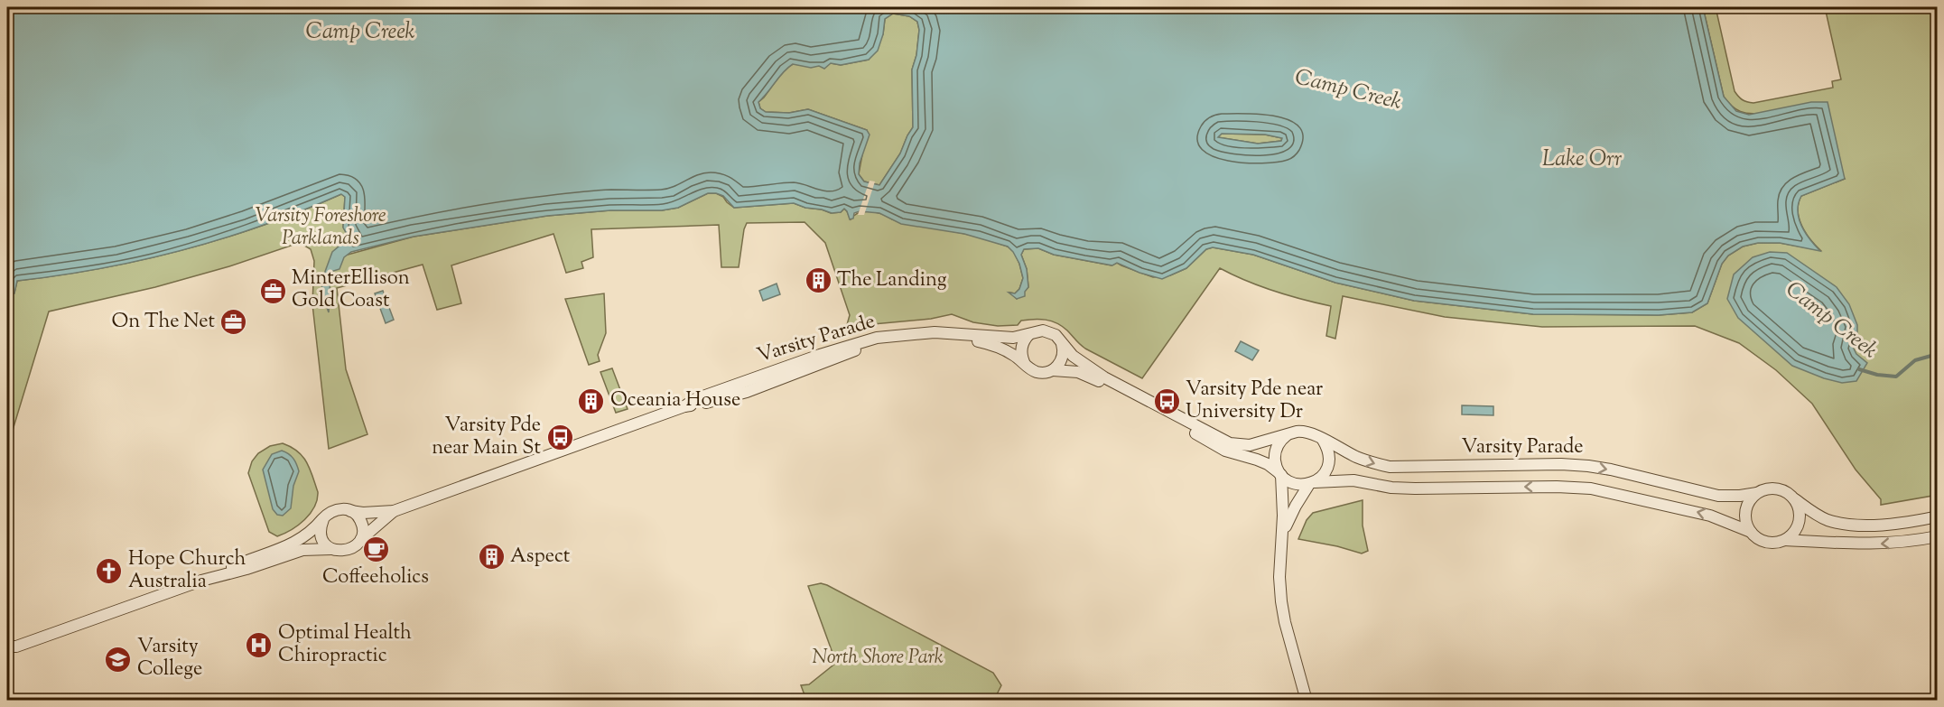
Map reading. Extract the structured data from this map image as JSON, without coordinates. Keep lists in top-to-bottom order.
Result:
{
  "streets": {
    "street": ["Varsity Parade"]
  },
  "water": ["Camp Creek", "Lake Orr"],
  "parks": ["Varsity Foreshore Parklands", "North Shore Park"],
  "places": {
    "building": ["The Landing", "Oceania House", "Aspect"],
    "office": ["MinterEllison Gold Coast", "On The Net"],
    "bus stop": ["Varsity Pde near University Dr", "Varsity Pde near Main St"],
    "cafe": ["Coffeeholics"],
    "church": ["Hope Church Australia"],
    "hospital": ["Optimal Health Chiropractic"],
    "school or university": ["Varsity College"]
  }
}
